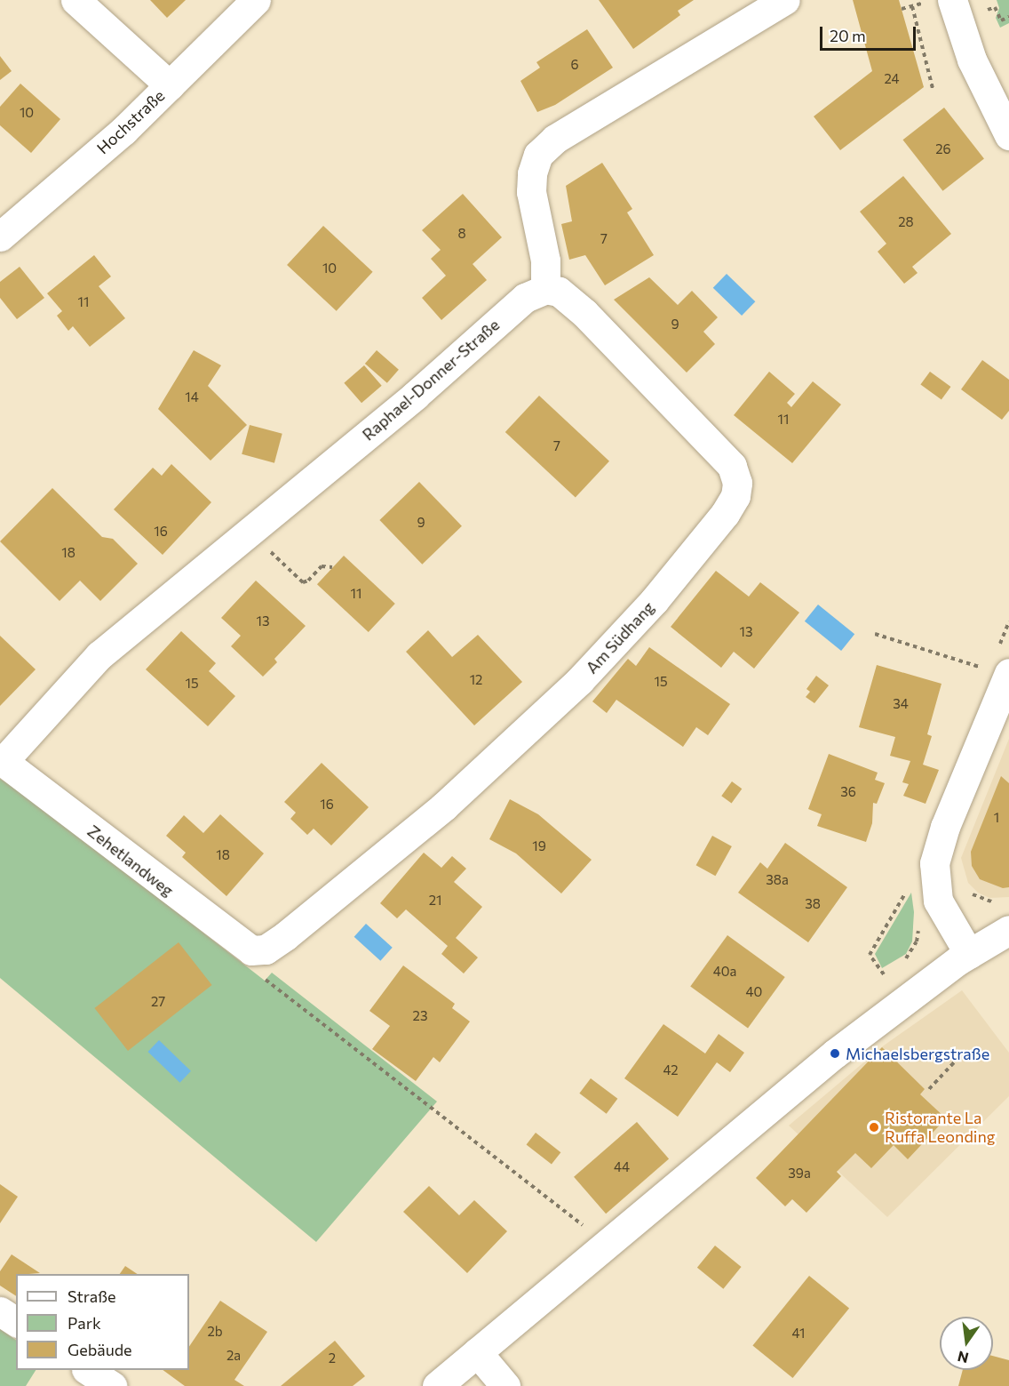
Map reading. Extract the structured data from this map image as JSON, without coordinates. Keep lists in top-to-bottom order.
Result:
{
  "streets": {
    "street": [
      "Hochstraße",
      "Raphael-Donner-Straße",
      "Am Südhang",
      "Zehetlandweg"
    ]
  },
  "crossings": [
    ["Raphael-Donner-Straße", "Am Südhang"],
    ["Raphael-Donner-Straße", "Zehetlandweg"],
    ["Am Südhang", "Zehetlandweg"]
  ],
  "places": ["Michaelsbergstraße", "Ristorante La Ruffa Leonding"],
  "house_numbers": [
    "6",
    "24",
    "10",
    "26",
    "28",
    "8",
    "7",
    "10",
    "11",
    "9",
    "14",
    "11",
    "7",
    "9",
    "16",
    "18",
    "11",
    "13",
    "13",
    "12",
    "15",
    "15",
    "34",
    "36",
    "16",
    "1",
    "19",
    "18",
    "38a",
    "21",
    "38",
    "40a",
    "40",
    "27",
    "23",
    "42",
    "44",
    "39a",
    "2b",
    "41",
    "2a",
    "2"
  ],
  "legend": ["Straße", "Park", "Gebäude"],
  "scale_bar": "20 m",
  "north": "bottom"
}
